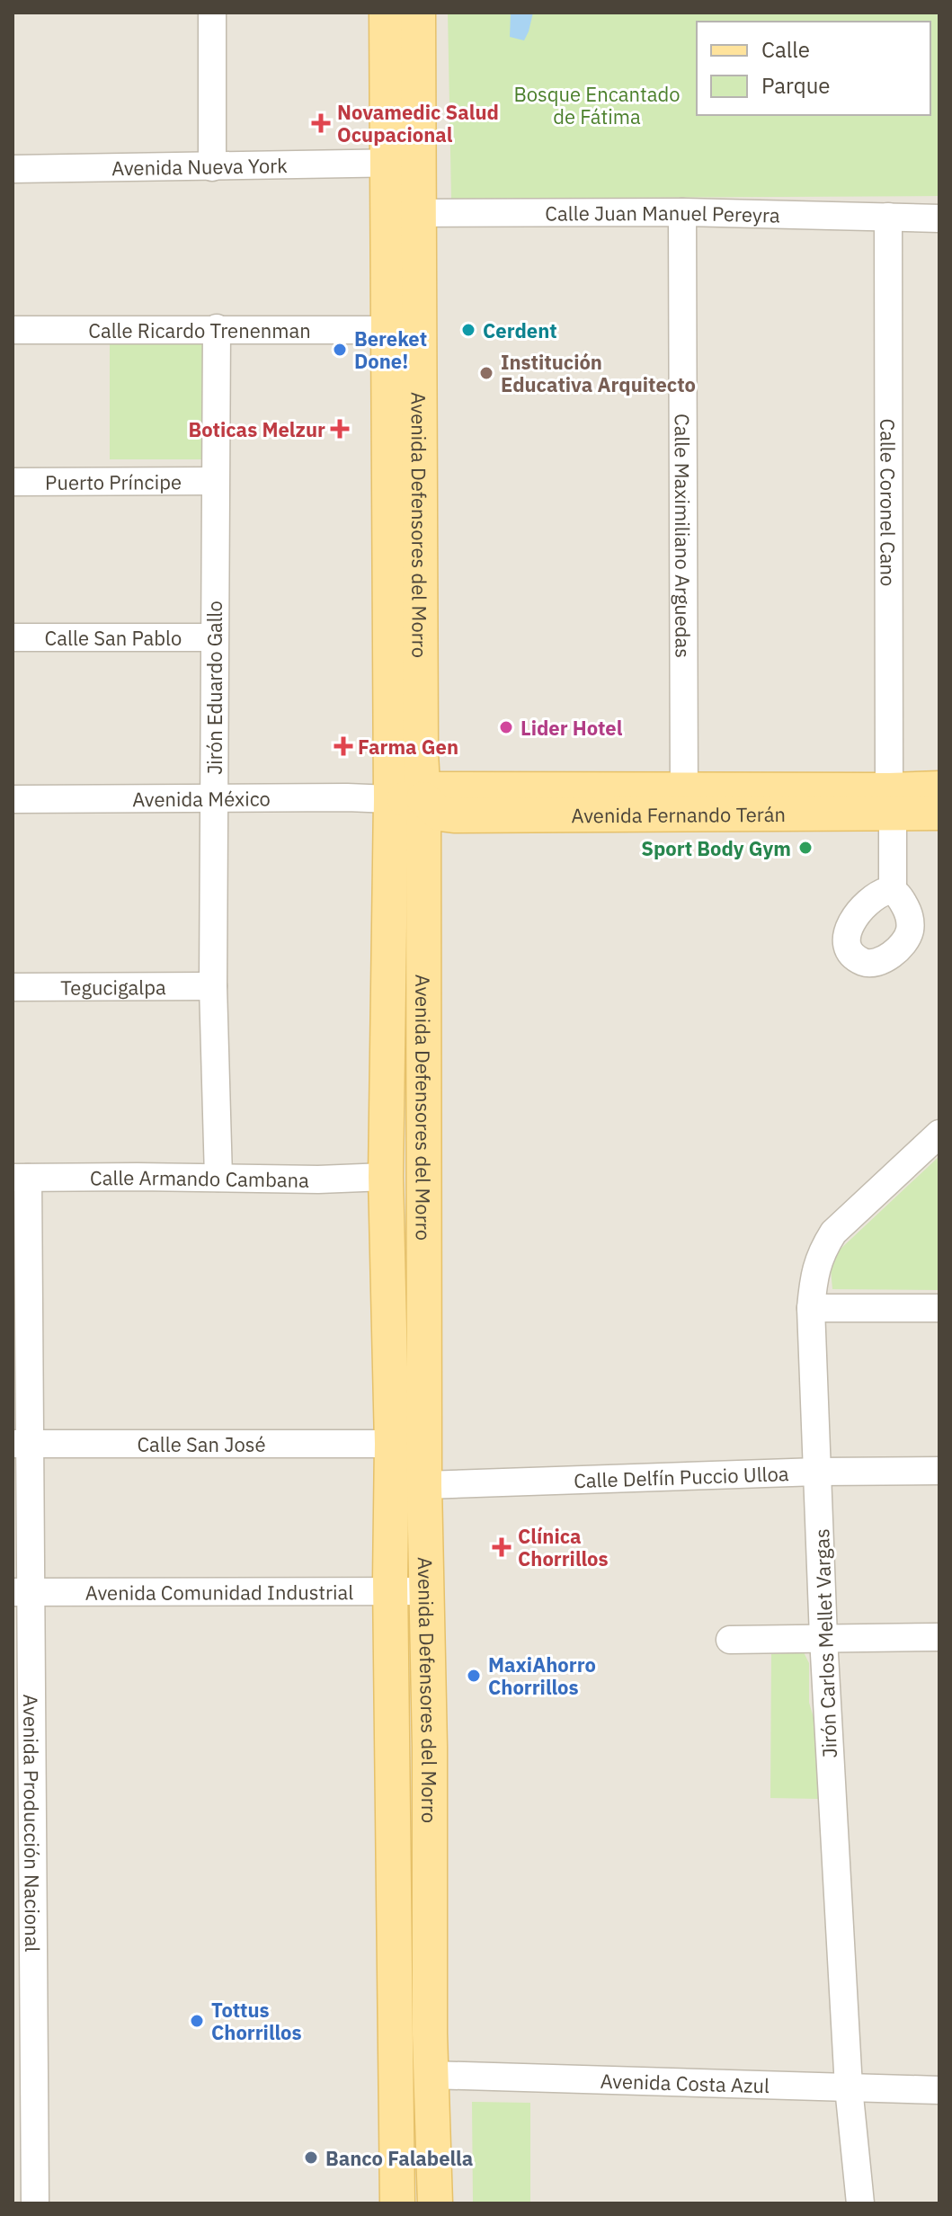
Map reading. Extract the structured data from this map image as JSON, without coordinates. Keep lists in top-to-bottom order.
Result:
{
  "streets": {
    "main road": ["Avenida Defensores del Morro", "Avenida Fernando Terán"],
    "street": [
      "Avenida Nueva York",
      "Calle Juan Manuel Pereyra",
      "Calle Ricardo Trenenman",
      "Puerto Príncipe",
      "Calle Coronel Cano",
      "Calle Maximiliano Arguedas",
      "Calle San Pablo",
      "Jirón Eduardo Gallo",
      "Avenida México",
      "Tegucigalpa",
      "Calle Armando Cambana",
      "Calle San José",
      "Calle Delfín Puccio Ulloa",
      "Avenida Comunidad Industrial",
      "Jirón Carlos Mellet Vargas",
      "Avenida Producción Nacional",
      "Avenida Costa Azul"
    ]
  },
  "crossings": [
    ["Avenida Nueva York", "Avenida Defensores del Morro"],
    ["Calle Juan Manuel Pereyra", "Calle Coronel Cano"],
    ["Calle Juan Manuel Pereyra", "Avenida Defensores del Morro"],
    ["Calle Juan Manuel Pereyra", "Calle Maximiliano Arguedas"],
    ["Calle Ricardo Trenenman", "Avenida Defensores del Morro"],
    ["Calle Ricardo Trenenman", "Jirón Eduardo Gallo"],
    ["Puerto Príncipe", "Jirón Eduardo Gallo"],
    ["Calle Coronel Cano", "Avenida Fernando Terán"],
    ["Avenida Defensores del Morro", "Avenida México"],
    ["Avenida Defensores del Morro", "Avenida Fernando Terán"],
    ["Avenida Defensores del Morro", "Calle Armando Cambana"],
    ["Avenida Defensores del Morro", "Calle San José"],
    ["Avenida Defensores del Morro", "Calle Delfín Puccio Ulloa"],
    ["Avenida Defensores del Morro", "Avenida Comunidad Industrial"],
    ["Avenida Defensores del Morro", "Avenida Costa Azul"],
    ["Calle Maximiliano Arguedas", "Avenida Fernando Terán"],
    ["Calle San Pablo", "Jirón Eduardo Gallo"],
    ["Jirón Eduardo Gallo", "Avenida México"],
    ["Jirón Eduardo Gallo", "Tegucigalpa"],
    ["Jirón Eduardo Gallo", "Calle Armando Cambana"],
    ["Avenida México", "Avenida Fernando Terán"],
    ["Calle Armando Cambana", "Avenida Producción Nacional"],
    ["Calle San José", "Avenida Producción Nacional"],
    ["Calle Delfín Puccio Ulloa", "Jirón Carlos Mellet Vargas"],
    ["Avenida Comunidad Industrial", "Avenida Producción Nacional"],
    ["Jirón Carlos Mellet Vargas", "Avenida Costa Azul"]
  ],
  "parks": ["Bosque Encantado de Fátima"],
  "places": {
    "health": [
      "Novamedic Salud Ocupacional",
      "Boticas Melzur",
      "Farma Gen",
      "Clínica Chorrillos"
    ],
    "other": [
      "Cerdent",
      "Bereket Done!",
      "Institución Educativa Arquitecto",
      "Lider Hotel",
      "Sport Body Gym",
      "MaxiAhorro Chorrillos",
      "Tottus Chorrillos",
      "Banco Falabella"
    ]
  },
  "legend": ["Calle", "Parque"]
}
